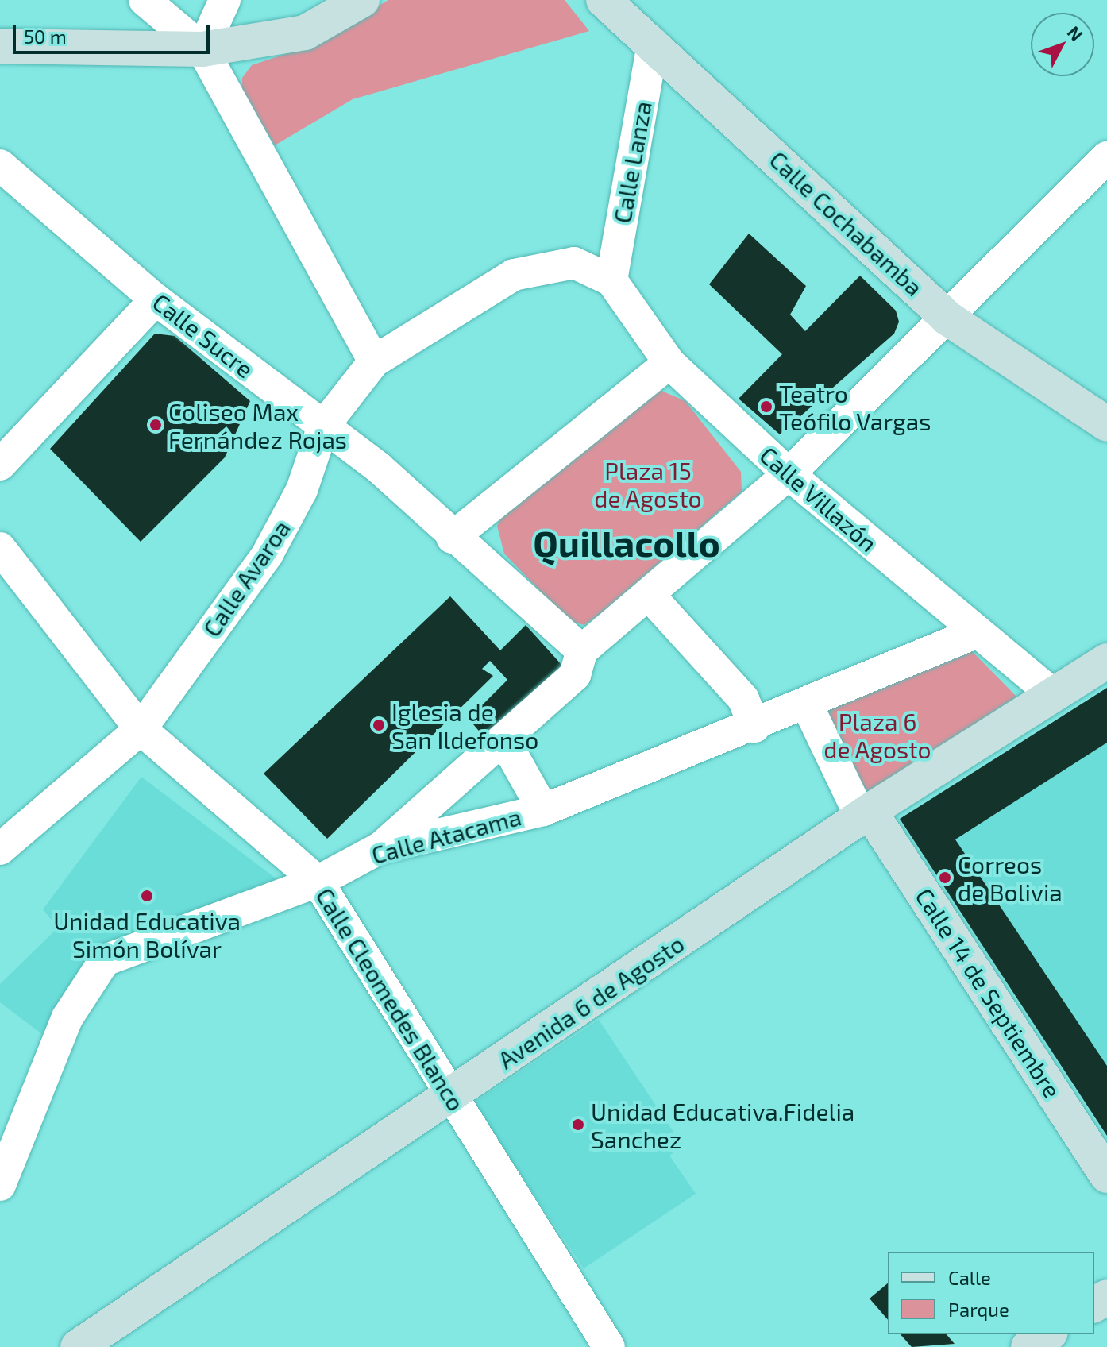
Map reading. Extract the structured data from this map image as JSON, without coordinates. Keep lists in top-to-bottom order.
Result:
{
  "streets": {
    "main road": ["Calle Cochabamba", "Calle 14 de Septiembre", "Avenida 6 de Agosto"],
    "street": [
      "Calle Lanza",
      "Calle Sucre",
      "Calle Villazón",
      "Calle Avaroa",
      "Calle Atacama",
      "Calle Cleomedes Blanco"
    ]
  },
  "crossings": [
    ["Calle Lanza", "Calle Cochabamba"],
    ["Calle Lanza", "Calle Villazón"],
    ["Calle Lanza", "Calle Avaroa"],
    ["Calle Sucre", "Calle Avaroa"],
    ["Calle Villazón", "Calle Avaroa"],
    ["Calle Villazón", "Calle Atacama"],
    ["Calle Villazón", "Avenida 6 de Agosto"],
    ["Calle Avaroa", "Calle Cleomedes Blanco"],
    ["Calle Atacama", "Calle Cleomedes Blanco"],
    ["Calle 14 de Septiembre", "Avenida 6 de Agosto"],
    ["Calle Cleomedes Blanco", "Avenida 6 de Agosto"]
  ],
  "districts": ["Quillacollo"],
  "parks": ["Plaza 15 de Agosto", "Plaza 6 de Agosto"],
  "places": [
    "Teatro Teófilo Vargas",
    "Coliseo Max Fernández Rojas",
    "Iglesia de San Ildefonso",
    "Correos de Bolivia",
    "Unidad Educativa Simón Bolívar",
    "Unidad Educativa.Fidelia Sanchez"
  ],
  "legend": ["Calle", "Parque"],
  "scale_bar": "50 m",
  "north": "top right"
}
